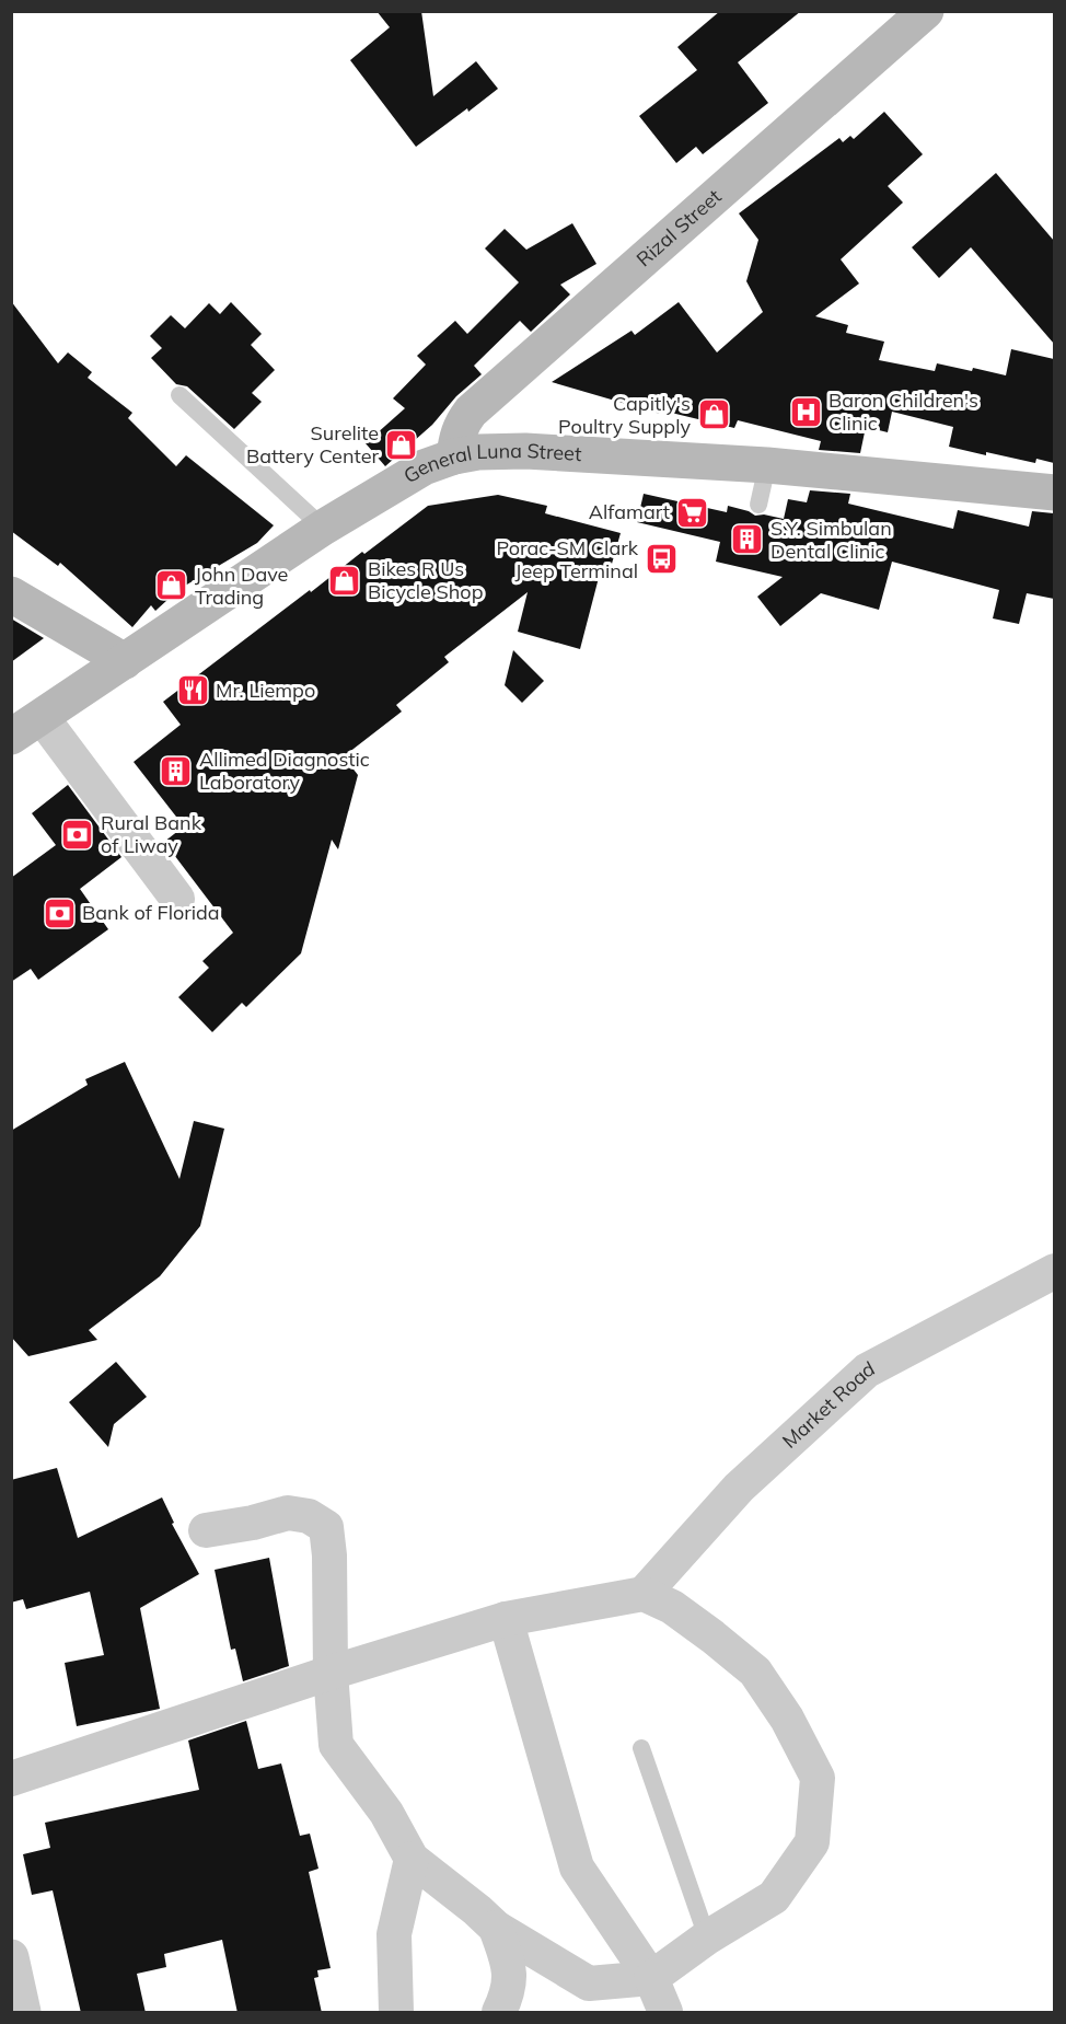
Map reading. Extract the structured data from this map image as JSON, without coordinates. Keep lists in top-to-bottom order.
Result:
{
  "streets": {
    "main road": ["Rizal Street", "General Luna Street"],
    "street": ["Market Road"]
  },
  "crossings": [
    ["Rizal Street", "General Luna Street"]
  ],
  "places": {
    "hospital": ["Baron Children's Clinic"],
    "shop": [
      "Capitly's Poultry Supply",
      "Surelite Battery Center",
      "Bikes R Us Bicycle Shop",
      "John Dave Trading"
    ],
    "supermarket": ["Alfamart"],
    "building": ["S.Y. Simbulan Dental Clinic", "Allimed Diagnostic Laboratory"],
    "bus stop": ["Porac-SM Clark Jeep Terminal"],
    "restaurant": ["Mr. Liempo"],
    "bank": ["Rural Bank of Liway", "Bank of Florida"]
  }
}
